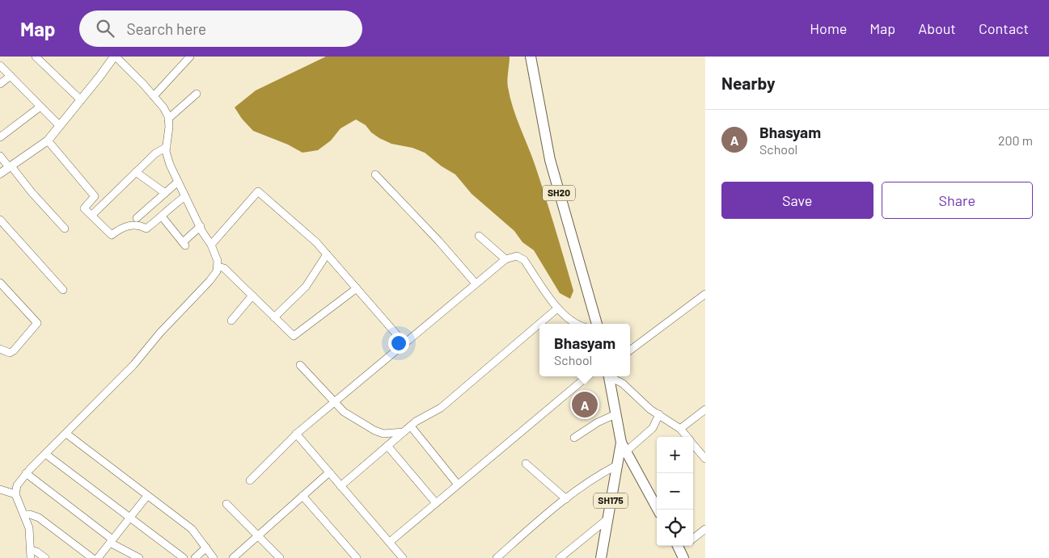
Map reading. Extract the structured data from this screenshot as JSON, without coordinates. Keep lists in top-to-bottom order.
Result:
{
  "streets": {
    "main road": ["SH20", "SH175"]
  },
  "page": {
    "header": "Map",
    "search": "Search here",
    "nav": [
      "Home",
      "Map",
      "About",
      "Contact"
    ],
    "heading": "Nearby",
    "list": [
      {
        "mark": "A",
        "name": "Bhasyam",
        "note": "School",
        "value": "200 m"
      }
    ],
    "buttons": ["Save", "Share"],
    "popup": ["Bhasyam", "School"],
    "pins": "A",
    "map_buttons": ["+", "−"]
  }
}
